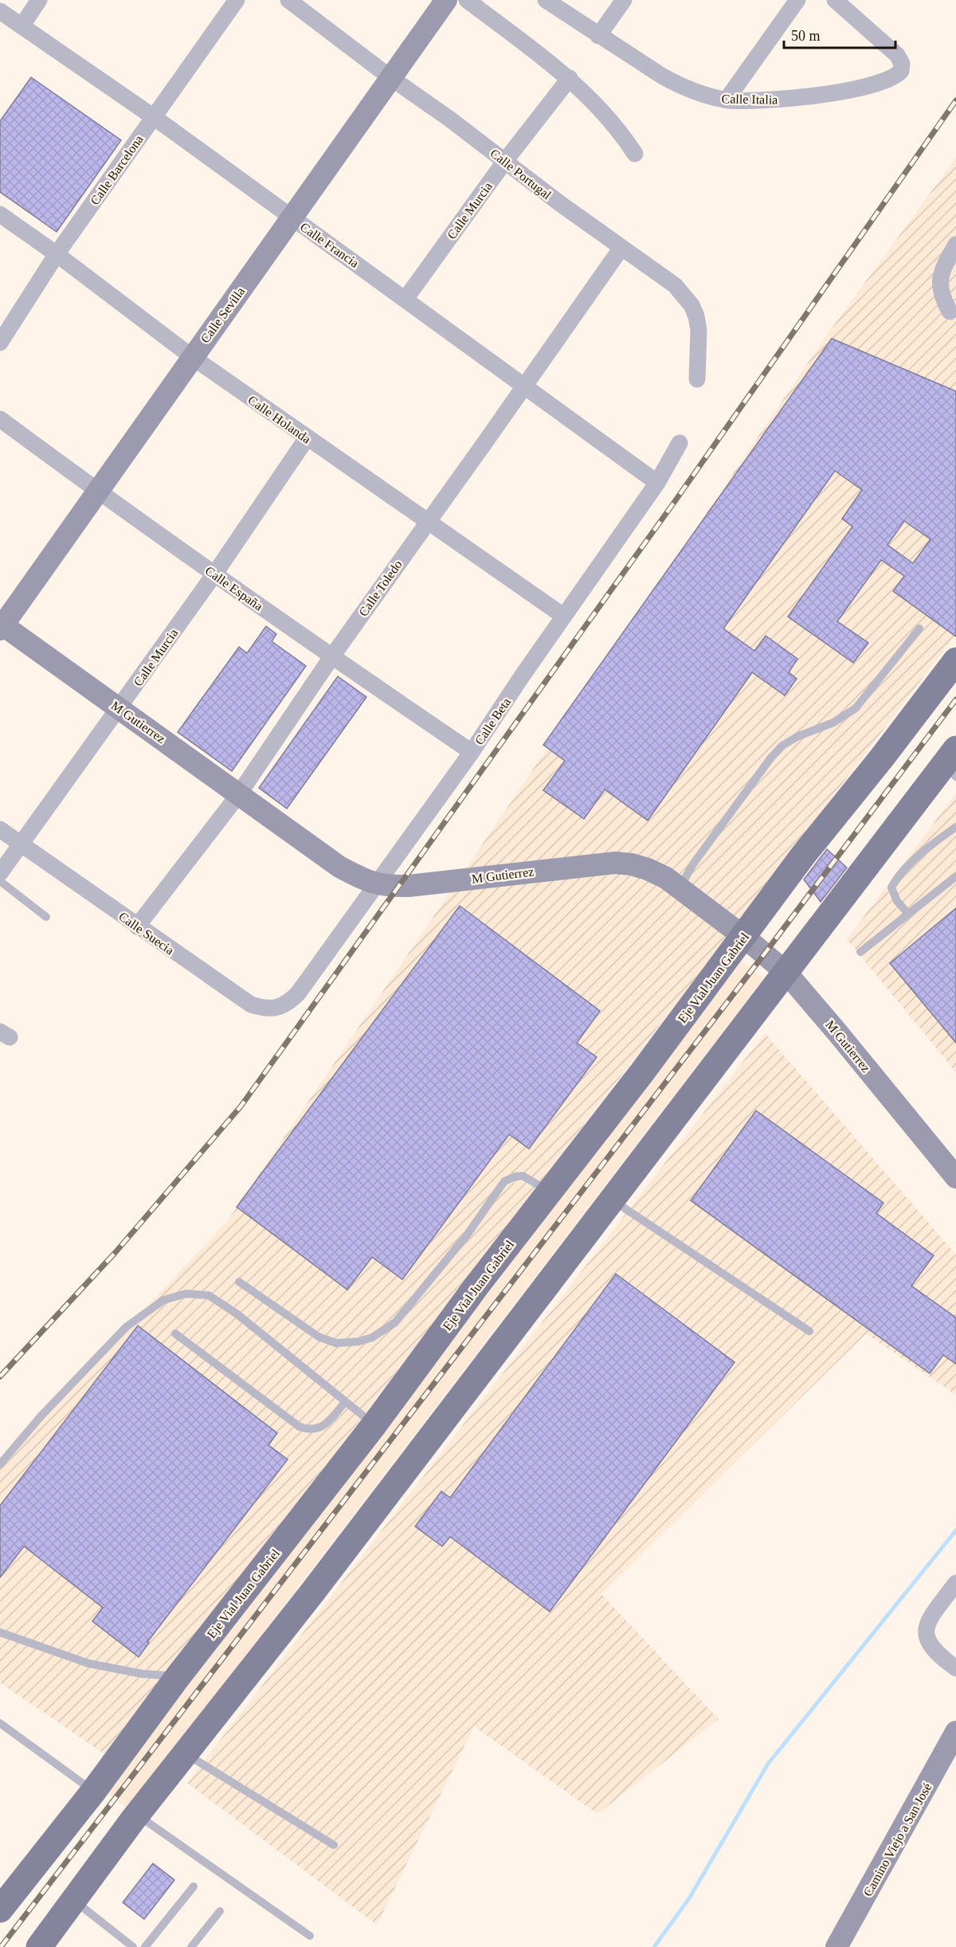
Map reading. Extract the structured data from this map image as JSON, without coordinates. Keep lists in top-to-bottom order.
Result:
{
  "streets": {
    "main road": ["Eje Vial Juan Gabriel"],
    "street": [
      "Calle Italia",
      "Calle Barcelona",
      "Calle Portugal",
      "Calle Murcia",
      "Calle Francia",
      "Calle Sevilla",
      "Calle Holanda",
      "Calle España",
      "Calle Toledo",
      "Calle Beta",
      "M Gutierrez",
      "Calle Suecia",
      "Camino Viejo a San José"
    ]
  },
  "crossings": [
    ["Calle Barcelona", "Calle Francia"],
    ["Calle Barcelona", "Calle Holanda"],
    ["Calle Portugal", "Calle Murcia"],
    ["Calle Portugal", "Calle Sevilla"],
    ["Calle Portugal", "Calle Toledo"],
    ["Calle Murcia", "Calle Francia"],
    ["Calle Murcia", "Calle Holanda"],
    ["Calle Murcia", "Calle España"],
    ["Calle Murcia", "M Gutierrez"],
    ["Calle Murcia", "Calle Suecia"],
    ["Calle Francia", "Calle Sevilla"],
    ["Calle Francia", "Calle Toledo"],
    ["Calle Francia", "Calle Beta"],
    ["Calle Sevilla", "Calle Holanda"],
    ["Calle Sevilla", "Calle España"],
    ["Calle Sevilla", "M Gutierrez"],
    ["Calle Holanda", "Calle Toledo"],
    ["Calle Holanda", "Calle Beta"],
    ["Calle España", "Calle Toledo"],
    ["Calle España", "Calle Beta"],
    ["Calle Toledo", "M Gutierrez"],
    ["Calle Toledo", "Calle Suecia"],
    ["Calle Beta", "M Gutierrez"],
    ["Calle Beta", "Calle Suecia"],
    ["M Gutierrez", "Eje Vial Juan Gabriel"]
  ],
  "scale_bar": "50 m"
}
